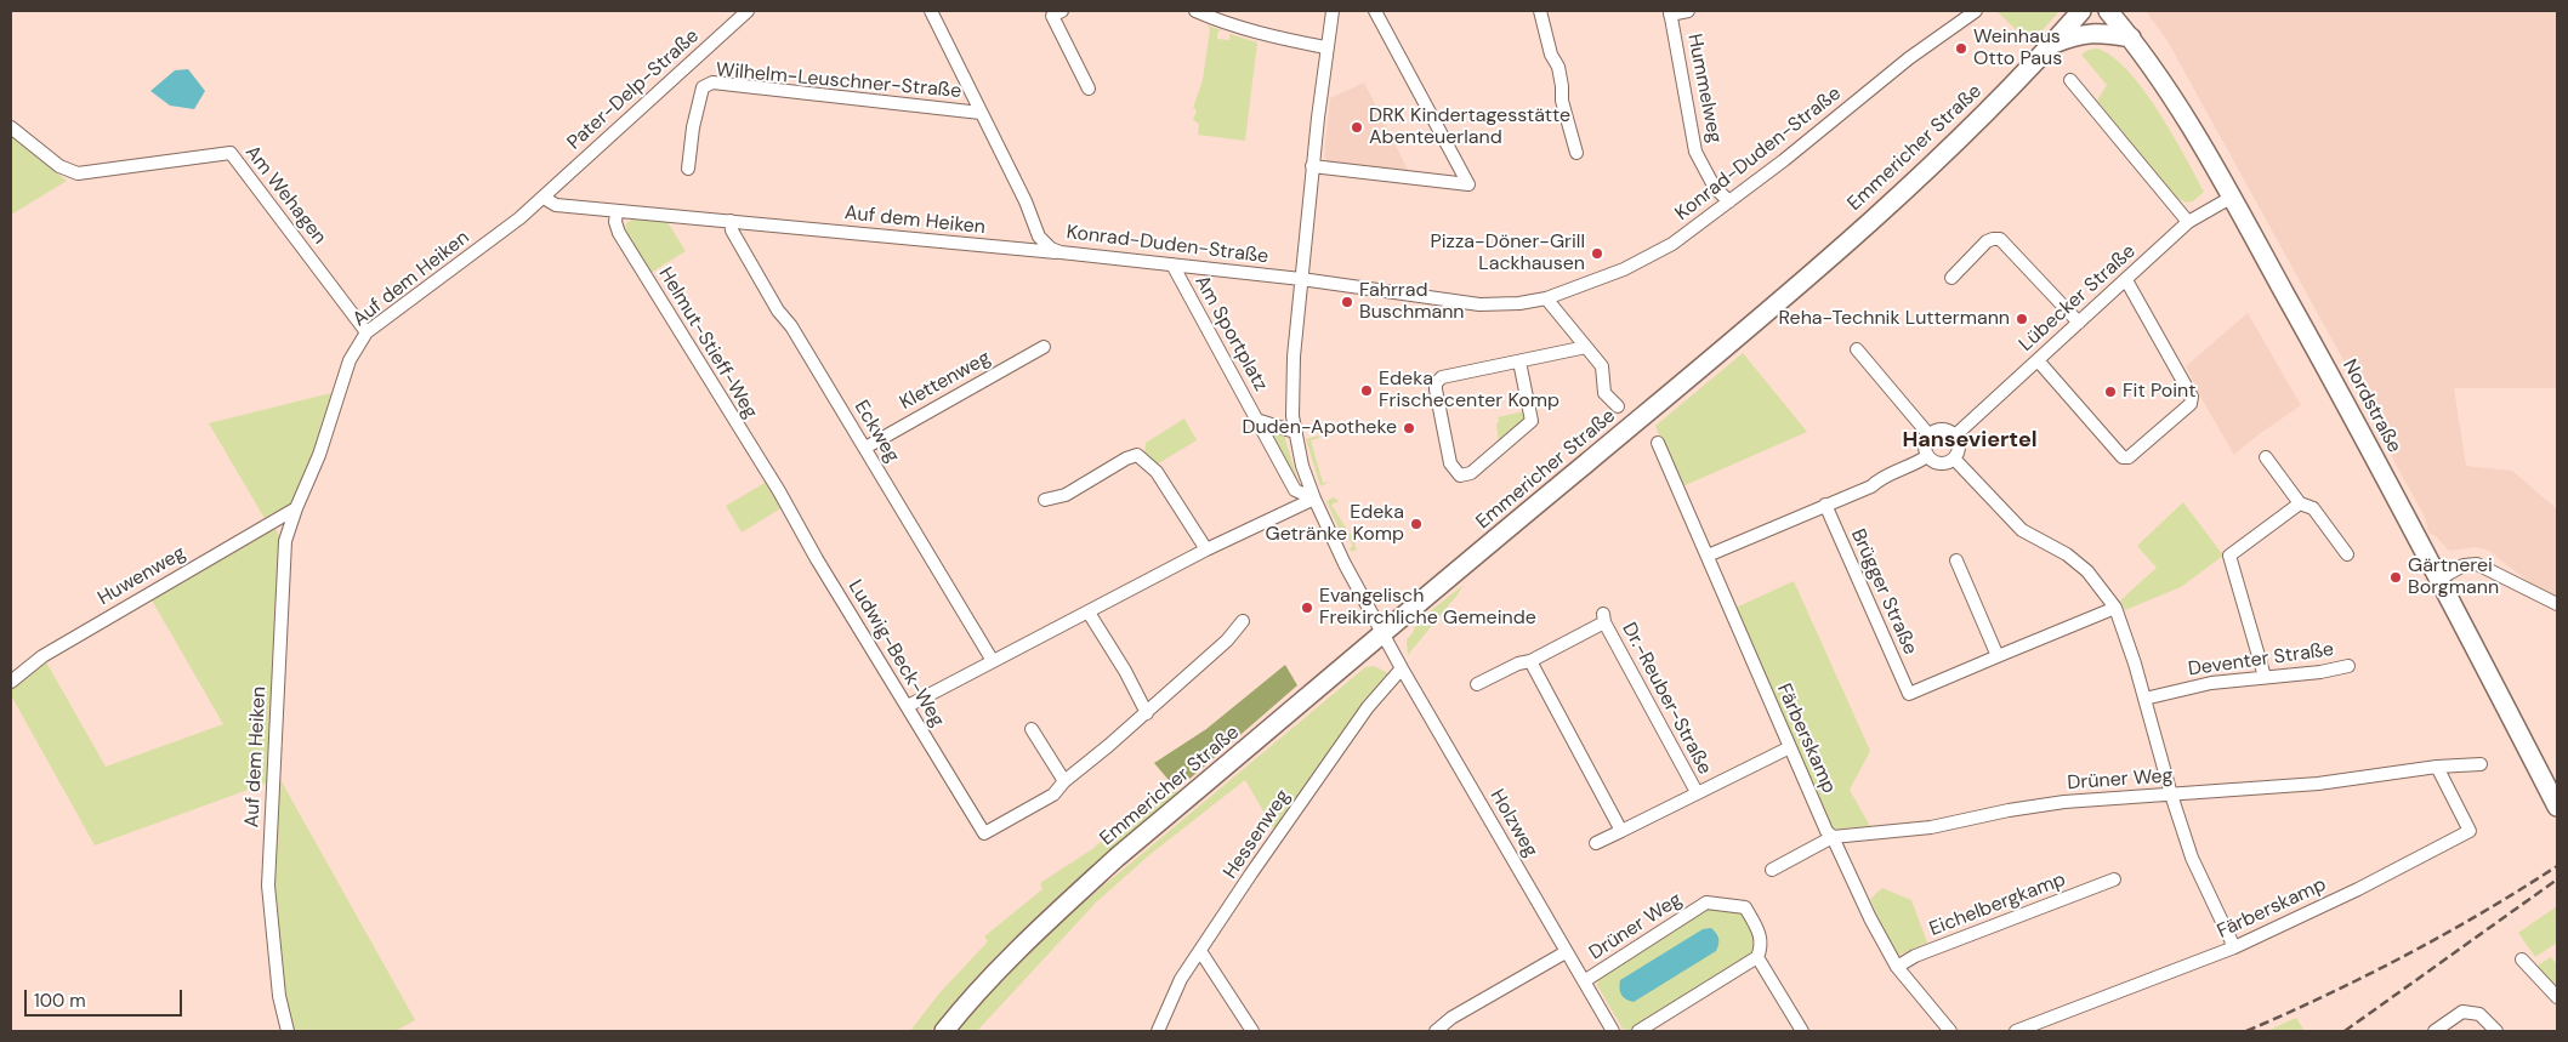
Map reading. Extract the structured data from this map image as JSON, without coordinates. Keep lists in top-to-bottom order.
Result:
{
  "streets": {
    "main road": ["Emmericher Straße", "Nordstraße"],
    "street": [
      "Wilhelm-Leuschner-Straße",
      "Hummelweg",
      "Pater-Delp-Straße",
      "Konrad-Duden-Straße",
      "Am Wehagen",
      "Auf dem Heiken",
      "Lübecker Straße",
      "Am Sportplatz",
      "Helmut-Stieff-Weg",
      "Klettenweg",
      "Eckweg",
      "Huwenweg",
      "Brügger Straße",
      "Ludwig-Beck-Weg",
      "Deventer Straße",
      "Dr.-Reuber-Straße",
      "Färberskamp",
      "Drüner Weg",
      "Holzweg",
      "Hessenweg",
      "Eichelbergkamp"
    ]
  },
  "crossings": [
    ["Wilhelm-Leuschner-Straße", "Konrad-Duden-Straße"],
    ["Hummelweg", "Konrad-Duden-Straße"],
    ["Pater-Delp-Straße", "Auf dem Heiken"],
    ["Emmericher Straße", "Holzweg"],
    ["Konrad-Duden-Straße", "Auf dem Heiken"],
    ["Konrad-Duden-Straße", "Am Sportplatz"],
    ["Konrad-Duden-Straße", "Holzweg"],
    ["Am Wehagen", "Auf dem Heiken"],
    ["Auf dem Heiken", "Helmut-Stieff-Weg"],
    ["Auf dem Heiken", "Eckweg"],
    ["Auf dem Heiken", "Huwenweg"],
    ["Lübecker Straße", "Nordstraße"],
    ["Am Sportplatz", "Holzweg"],
    ["Helmut-Stieff-Weg", "Ludwig-Beck-Weg"],
    ["Klettenweg", "Eckweg"],
    ["Dr.-Reuber-Straße", "Färberskamp"],
    ["Färberskamp", "Drüner Weg"],
    ["Färberskamp", "Eichelbergkamp"],
    ["Drüner Weg", "Holzweg"],
    ["Holzweg", "Hessenweg"]
  ],
  "districts": ["Hanseviertel"],
  "places": [
    "Weinhaus Otto Paus",
    "DRK Kindertagesstätte Abenteuerland",
    "Pizza-Döner-Grill Lackhausen",
    "Fahrrad Buschmann",
    "Reha-Technik Luttermann",
    "Edeka Frischecenter Komp",
    "Fit Point",
    "Duden-Apotheke",
    "Edeka Getränke Komp",
    "Gärtnerei Borgmann",
    "Evangelisch Freikirchliche Gemeinde"
  ],
  "scale_bar": "100 m"
}
